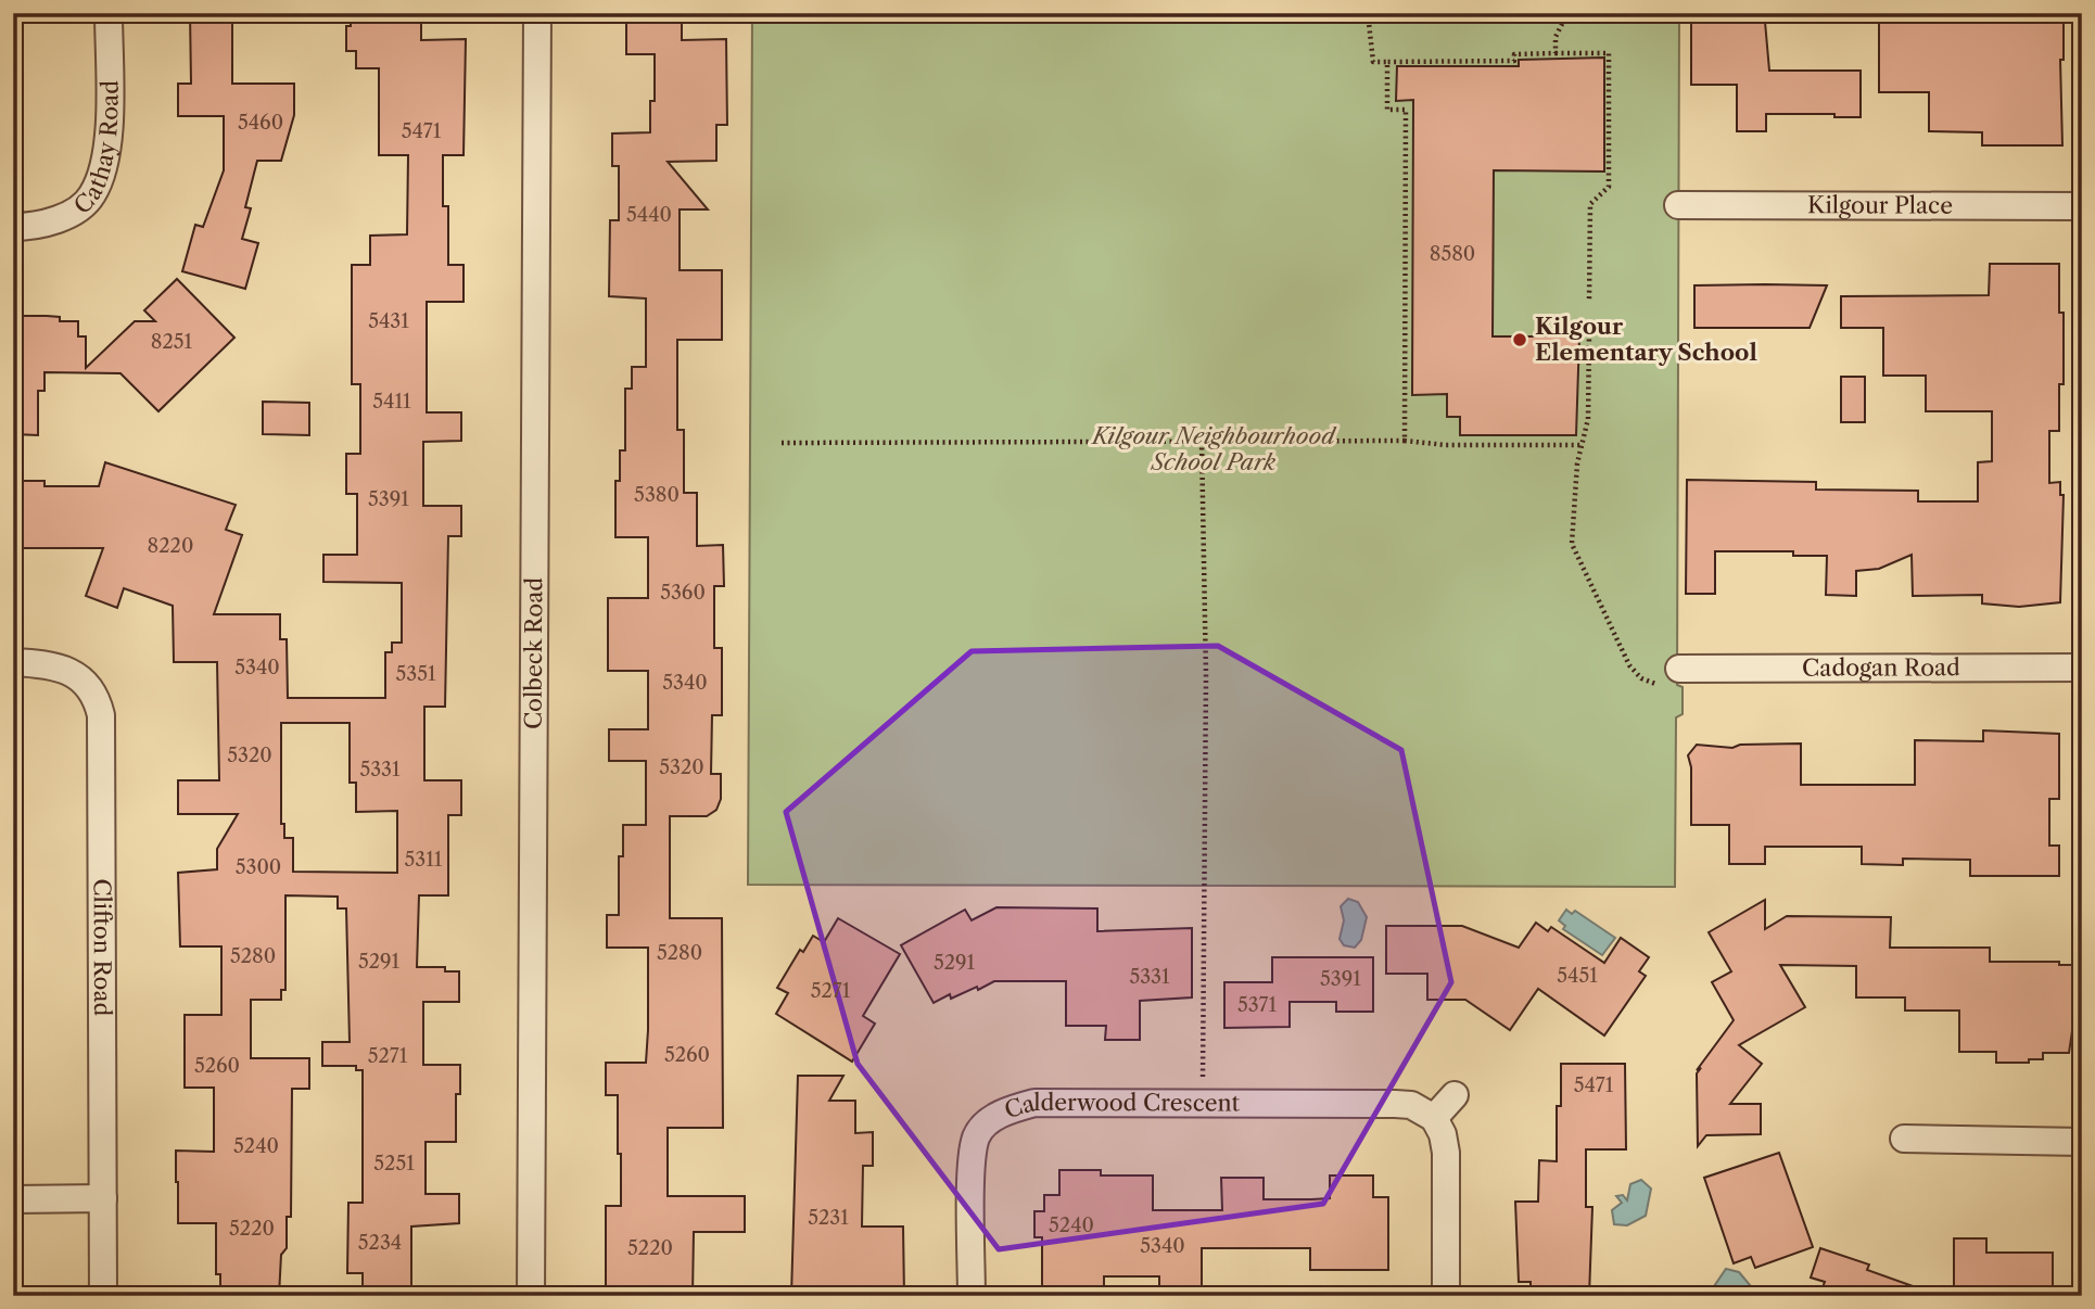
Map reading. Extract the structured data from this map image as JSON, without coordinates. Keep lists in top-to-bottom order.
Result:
{
  "streets": {
    "street": [
      "Cathay Road",
      "Kilgour Place",
      "Colbeck Road",
      "Cadogan Road",
      "Clifton Road",
      "Calderwood Crescent"
    ]
  },
  "parks": ["Kilgour Neighbourhood School Park"],
  "places": ["Kilgour Elementary School"],
  "house_numbers": [
    "5460",
    "5471",
    "5440",
    "8580",
    "5431",
    "8251",
    "5411",
    "5380",
    "5391",
    "8220",
    "5360",
    "5340",
    "5351",
    "5340",
    "5320",
    "5320",
    "5331",
    "5311",
    "5300",
    "5280",
    "5280",
    "5291",
    "5291",
    "5451",
    "5331",
    "5391",
    "5271",
    "5371",
    "5260",
    "5271",
    "5260",
    "5471",
    "5240",
    "5251",
    "5231",
    "5240",
    "5220",
    "5234",
    "5340",
    "5220"
  ]
}
